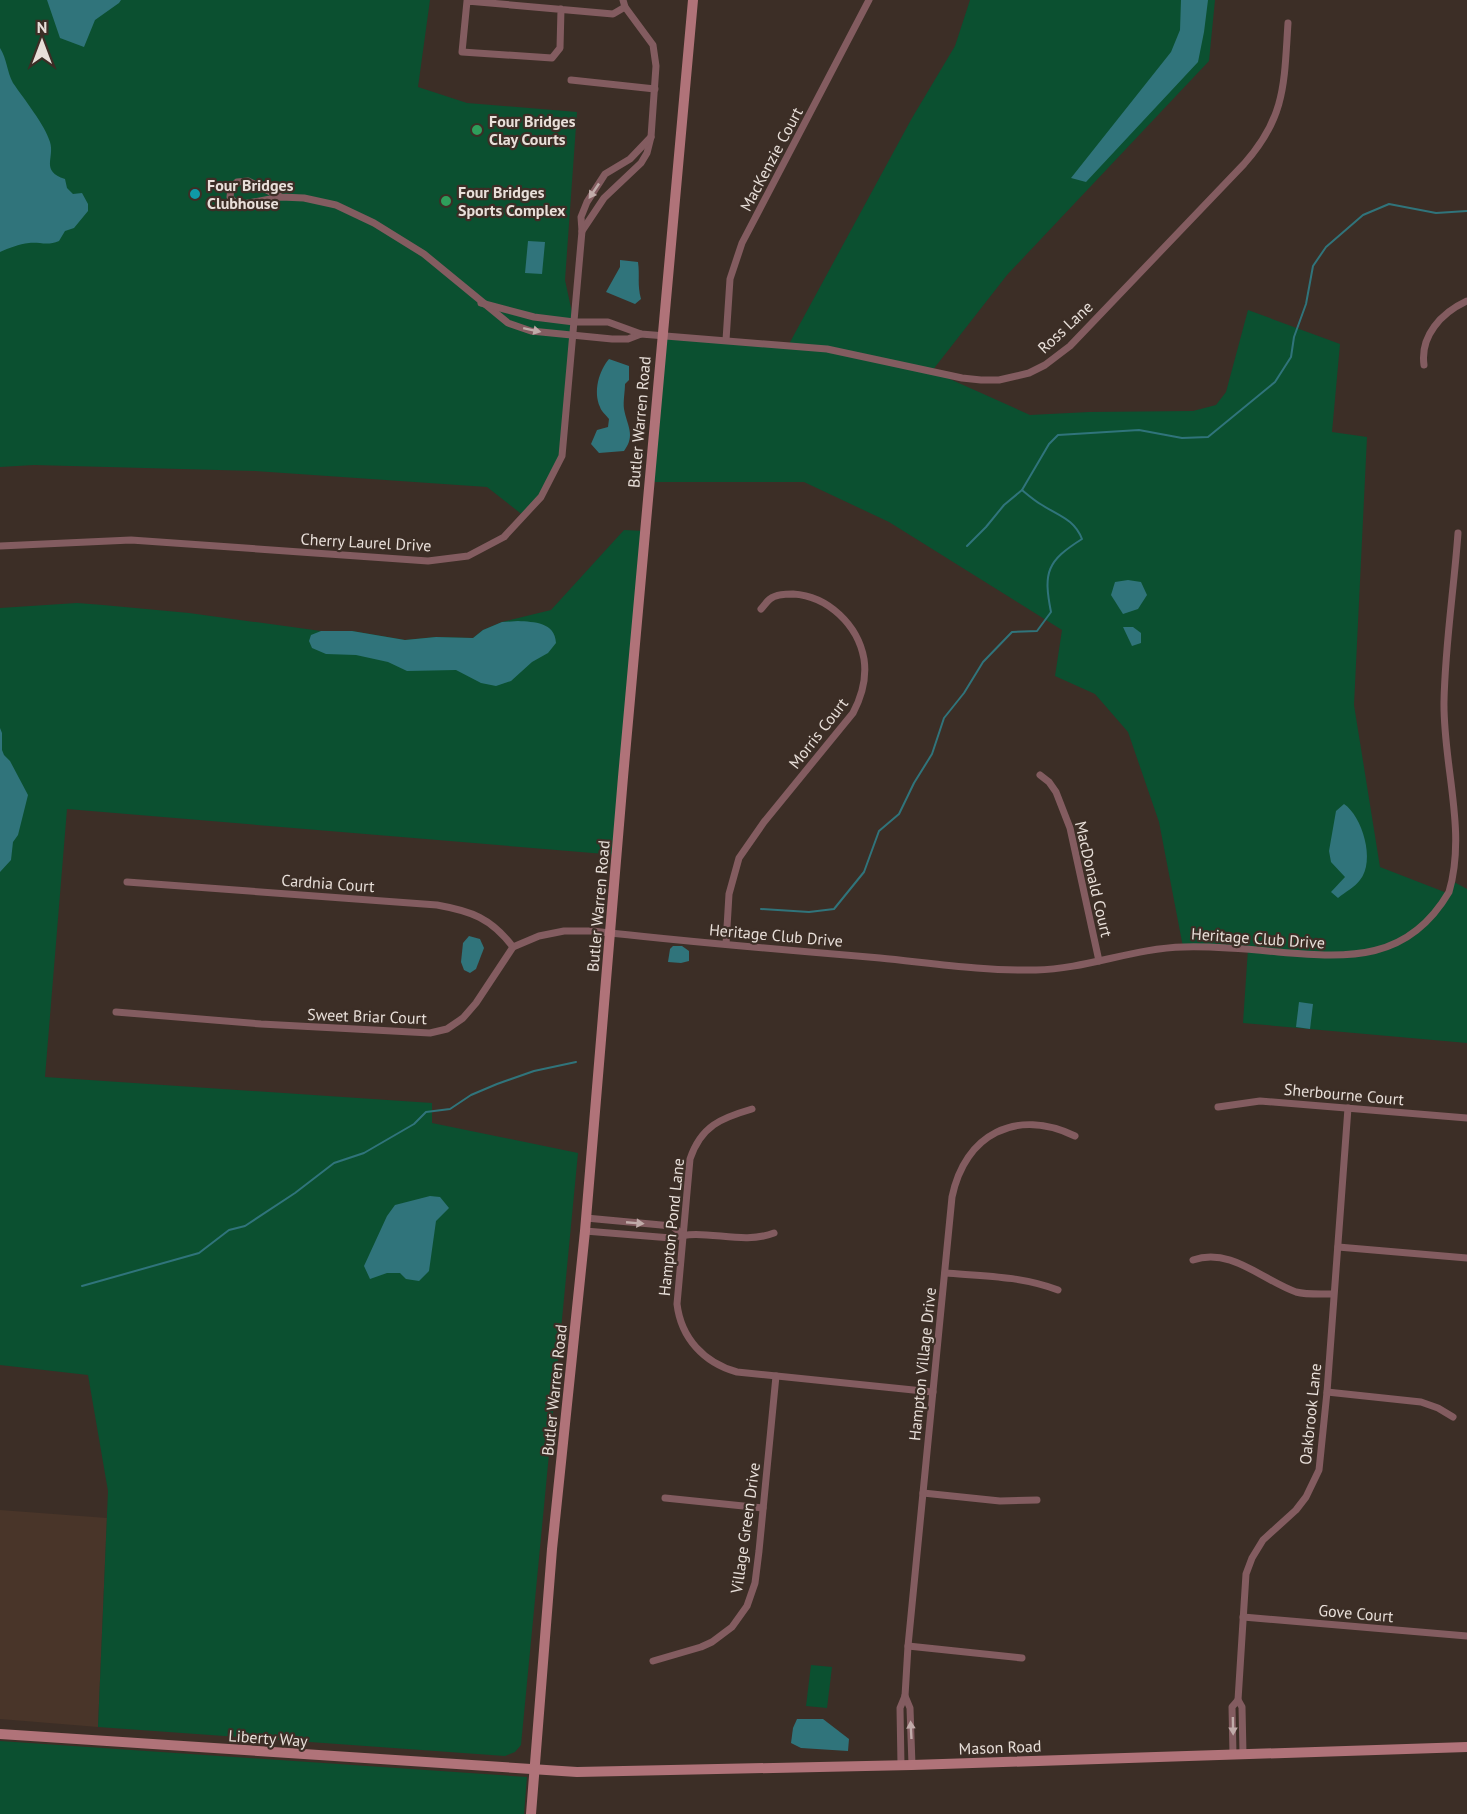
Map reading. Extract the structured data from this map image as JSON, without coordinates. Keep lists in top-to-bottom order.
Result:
{
  "streets": {
    "main road": ["Butler Warren Road", "Liberty Way", "Mason Road"],
    "street": [
      "MacKenzie Court",
      "Ross Lane",
      "Cherry Laurel Drive",
      "Morris Court",
      "MacDonald Court",
      "Cardnia Court",
      "Heritage Club Drive",
      "Sweet Briar Court",
      "Sherbourne Court",
      "Hampton Pond Lane",
      "Hampton Village Drive",
      "Oakbrook Lane",
      "Village Green Drive",
      "Gove Court"
    ]
  },
  "crossings": [
    ["MacKenzie Court", "Ross Lane"],
    ["Ross Lane", "Butler Warren Road"],
    ["Butler Warren Road", "Heritage Club Drive"],
    ["Butler Warren Road", "Liberty Way"],
    ["Butler Warren Road", "Mason Road"],
    ["Morris Court", "Heritage Club Drive"],
    ["MacDonald Court", "Heritage Club Drive"],
    ["Cardnia Court", "Sweet Briar Court"],
    ["Sherbourne Court", "Oakbrook Lane"],
    ["Hampton Pond Lane", "Hampton Village Drive"],
    ["Hampton Pond Lane", "Village Green Drive"],
    ["Hampton Village Drive", "Mason Road"],
    ["Oakbrook Lane", "Gove Court"],
    ["Oakbrook Lane", "Mason Road"],
    ["Liberty Way", "Mason Road"]
  ],
  "places": ["Four Bridges Clay Courts", "Four Bridges Clubhouse", "Four Bridges Sports Complex"],
  "north": "top"
}
